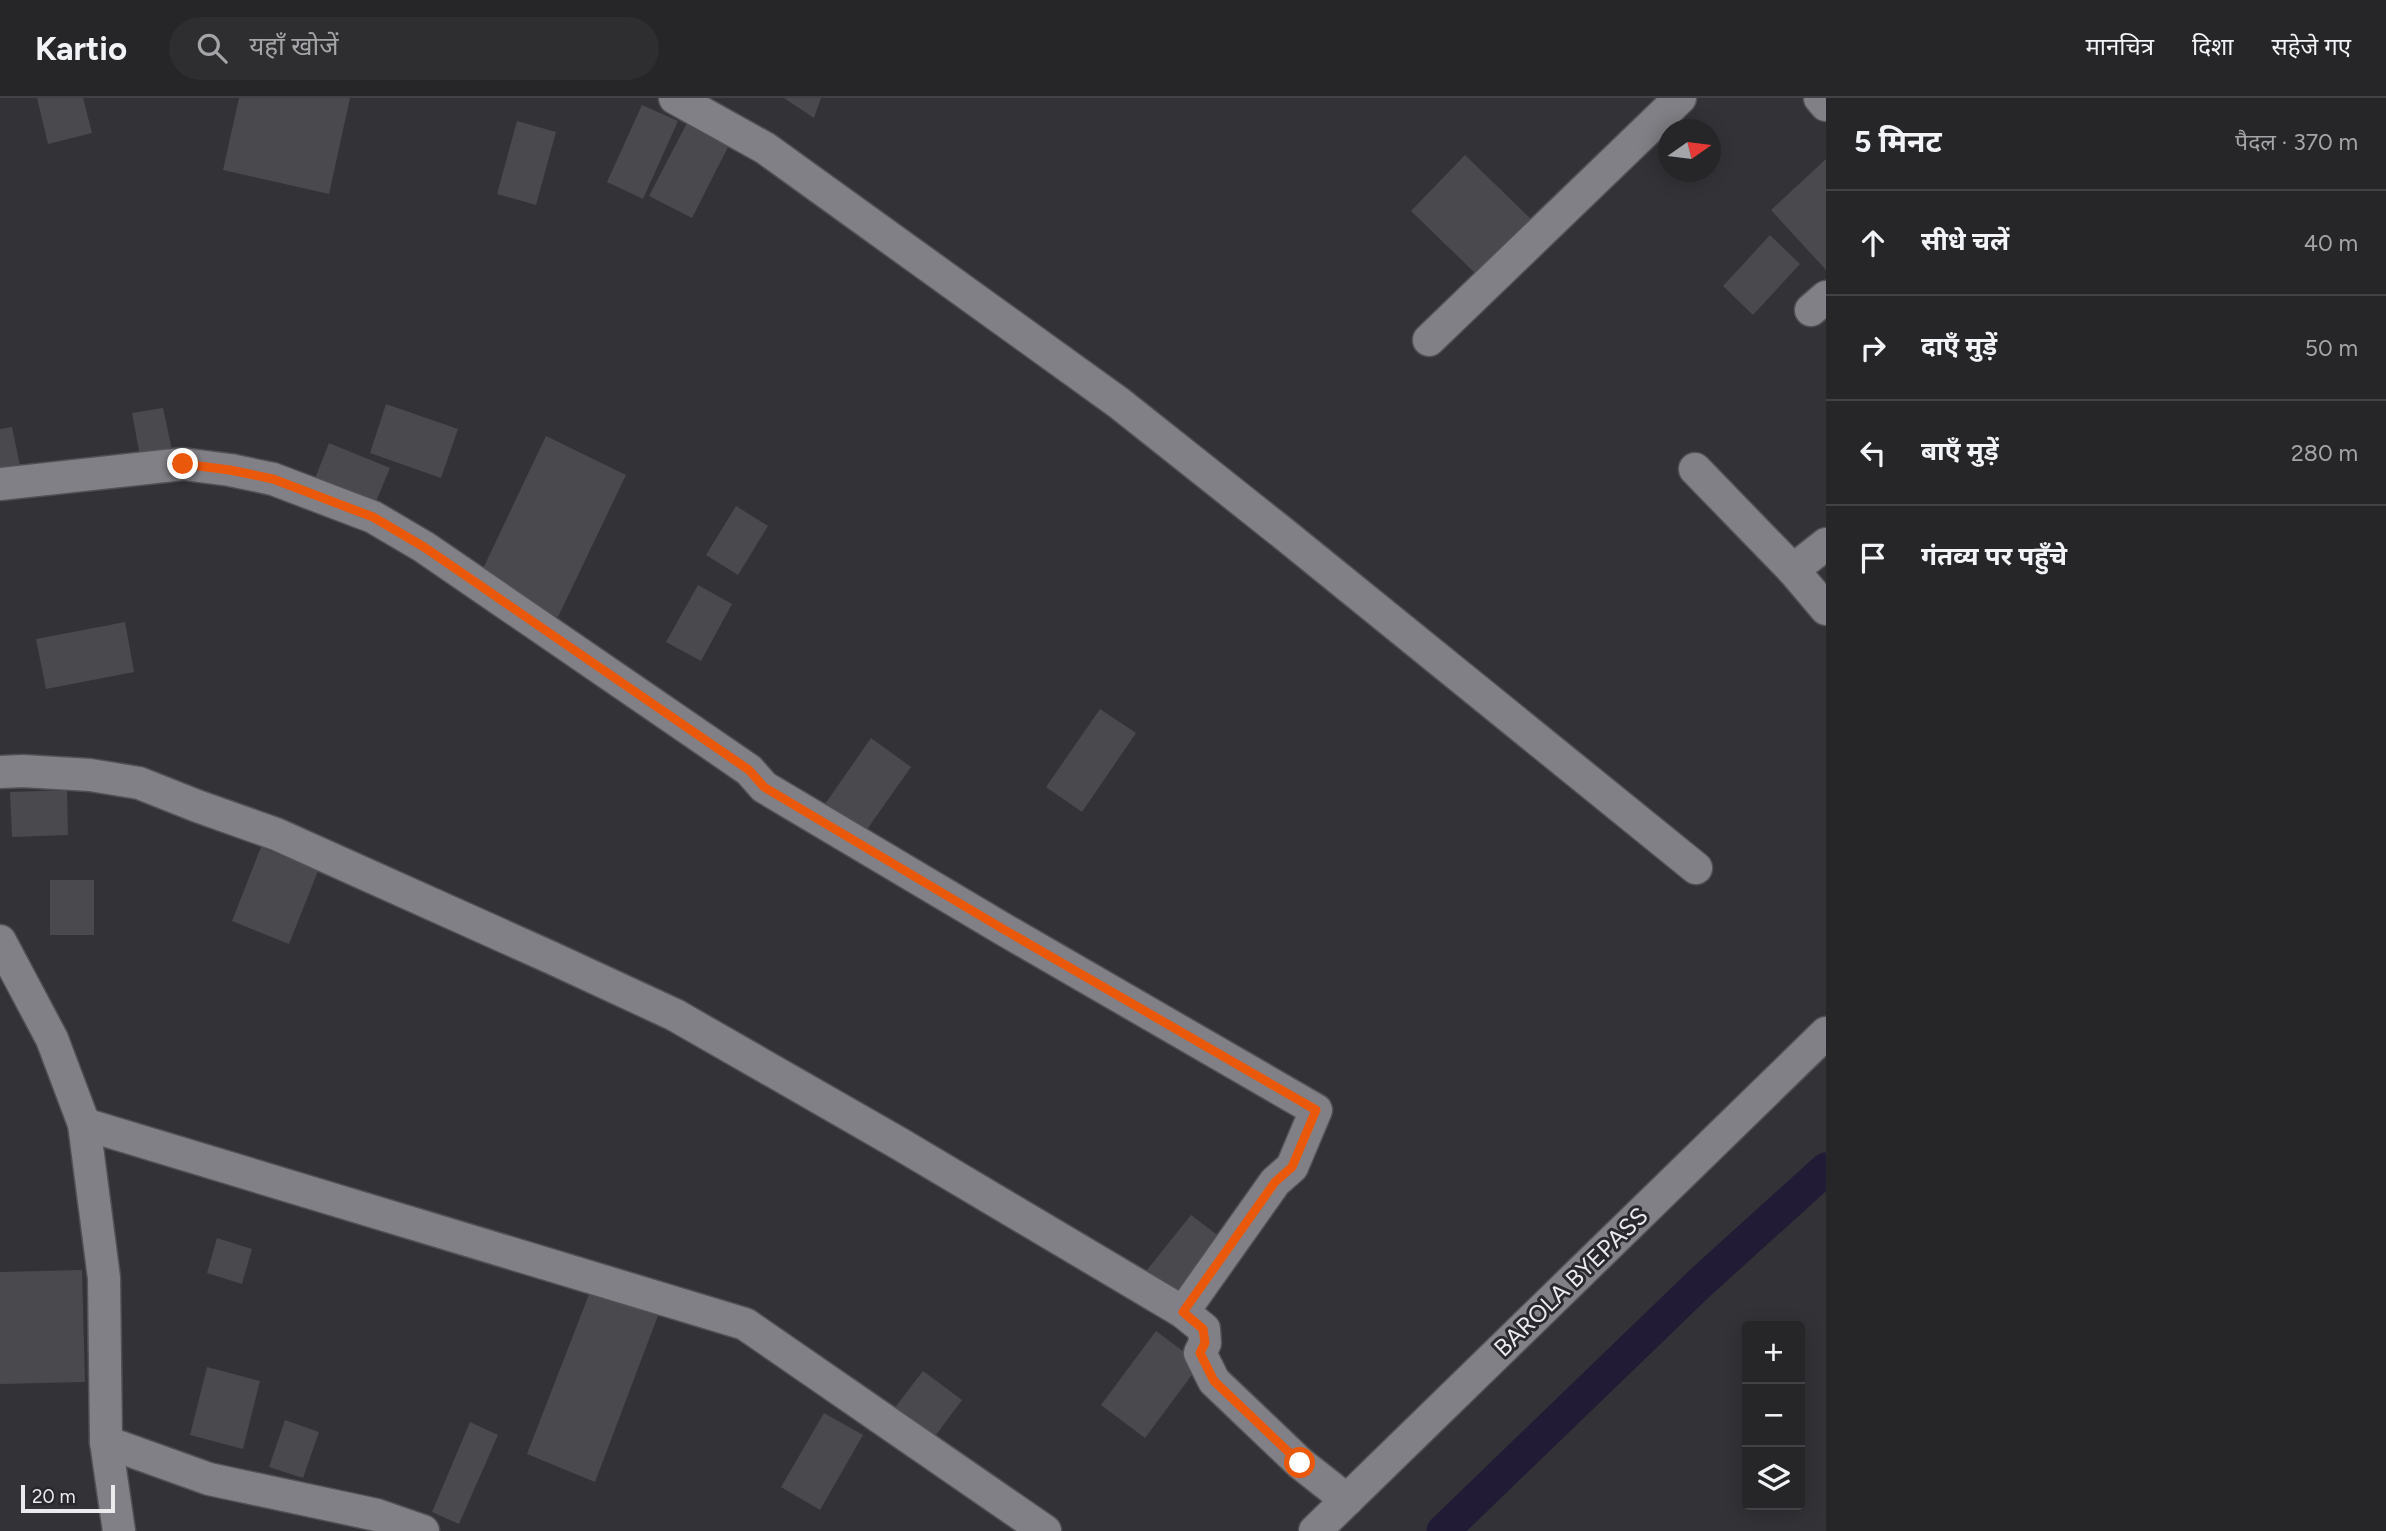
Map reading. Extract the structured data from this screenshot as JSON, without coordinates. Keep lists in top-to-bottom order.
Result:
{
  "streets": {
    "street": ["BAROLA BYEPASS"]
  },
  "scale_bar": "20 m",
  "north": "right",
  "page": {
    "header": "Kartio",
    "search": "यहाँ खोजें",
    "nav": ["मानचित्र", "दिशा", "सहेजे गए"],
    "heading": ["5 मिनट", "पैदल · 370 m"],
    "list": [
      ["सीधे चलें", "40 m"],
      ["दाएँ मुड़ें", "50 m"],
      ["बाएँ मुड़ें", "280 m"],
      "गंतव्य पर पहुँचे"
    ],
    "map_buttons": ["+", "−"],
    "scale": "20 m"
  }
}
